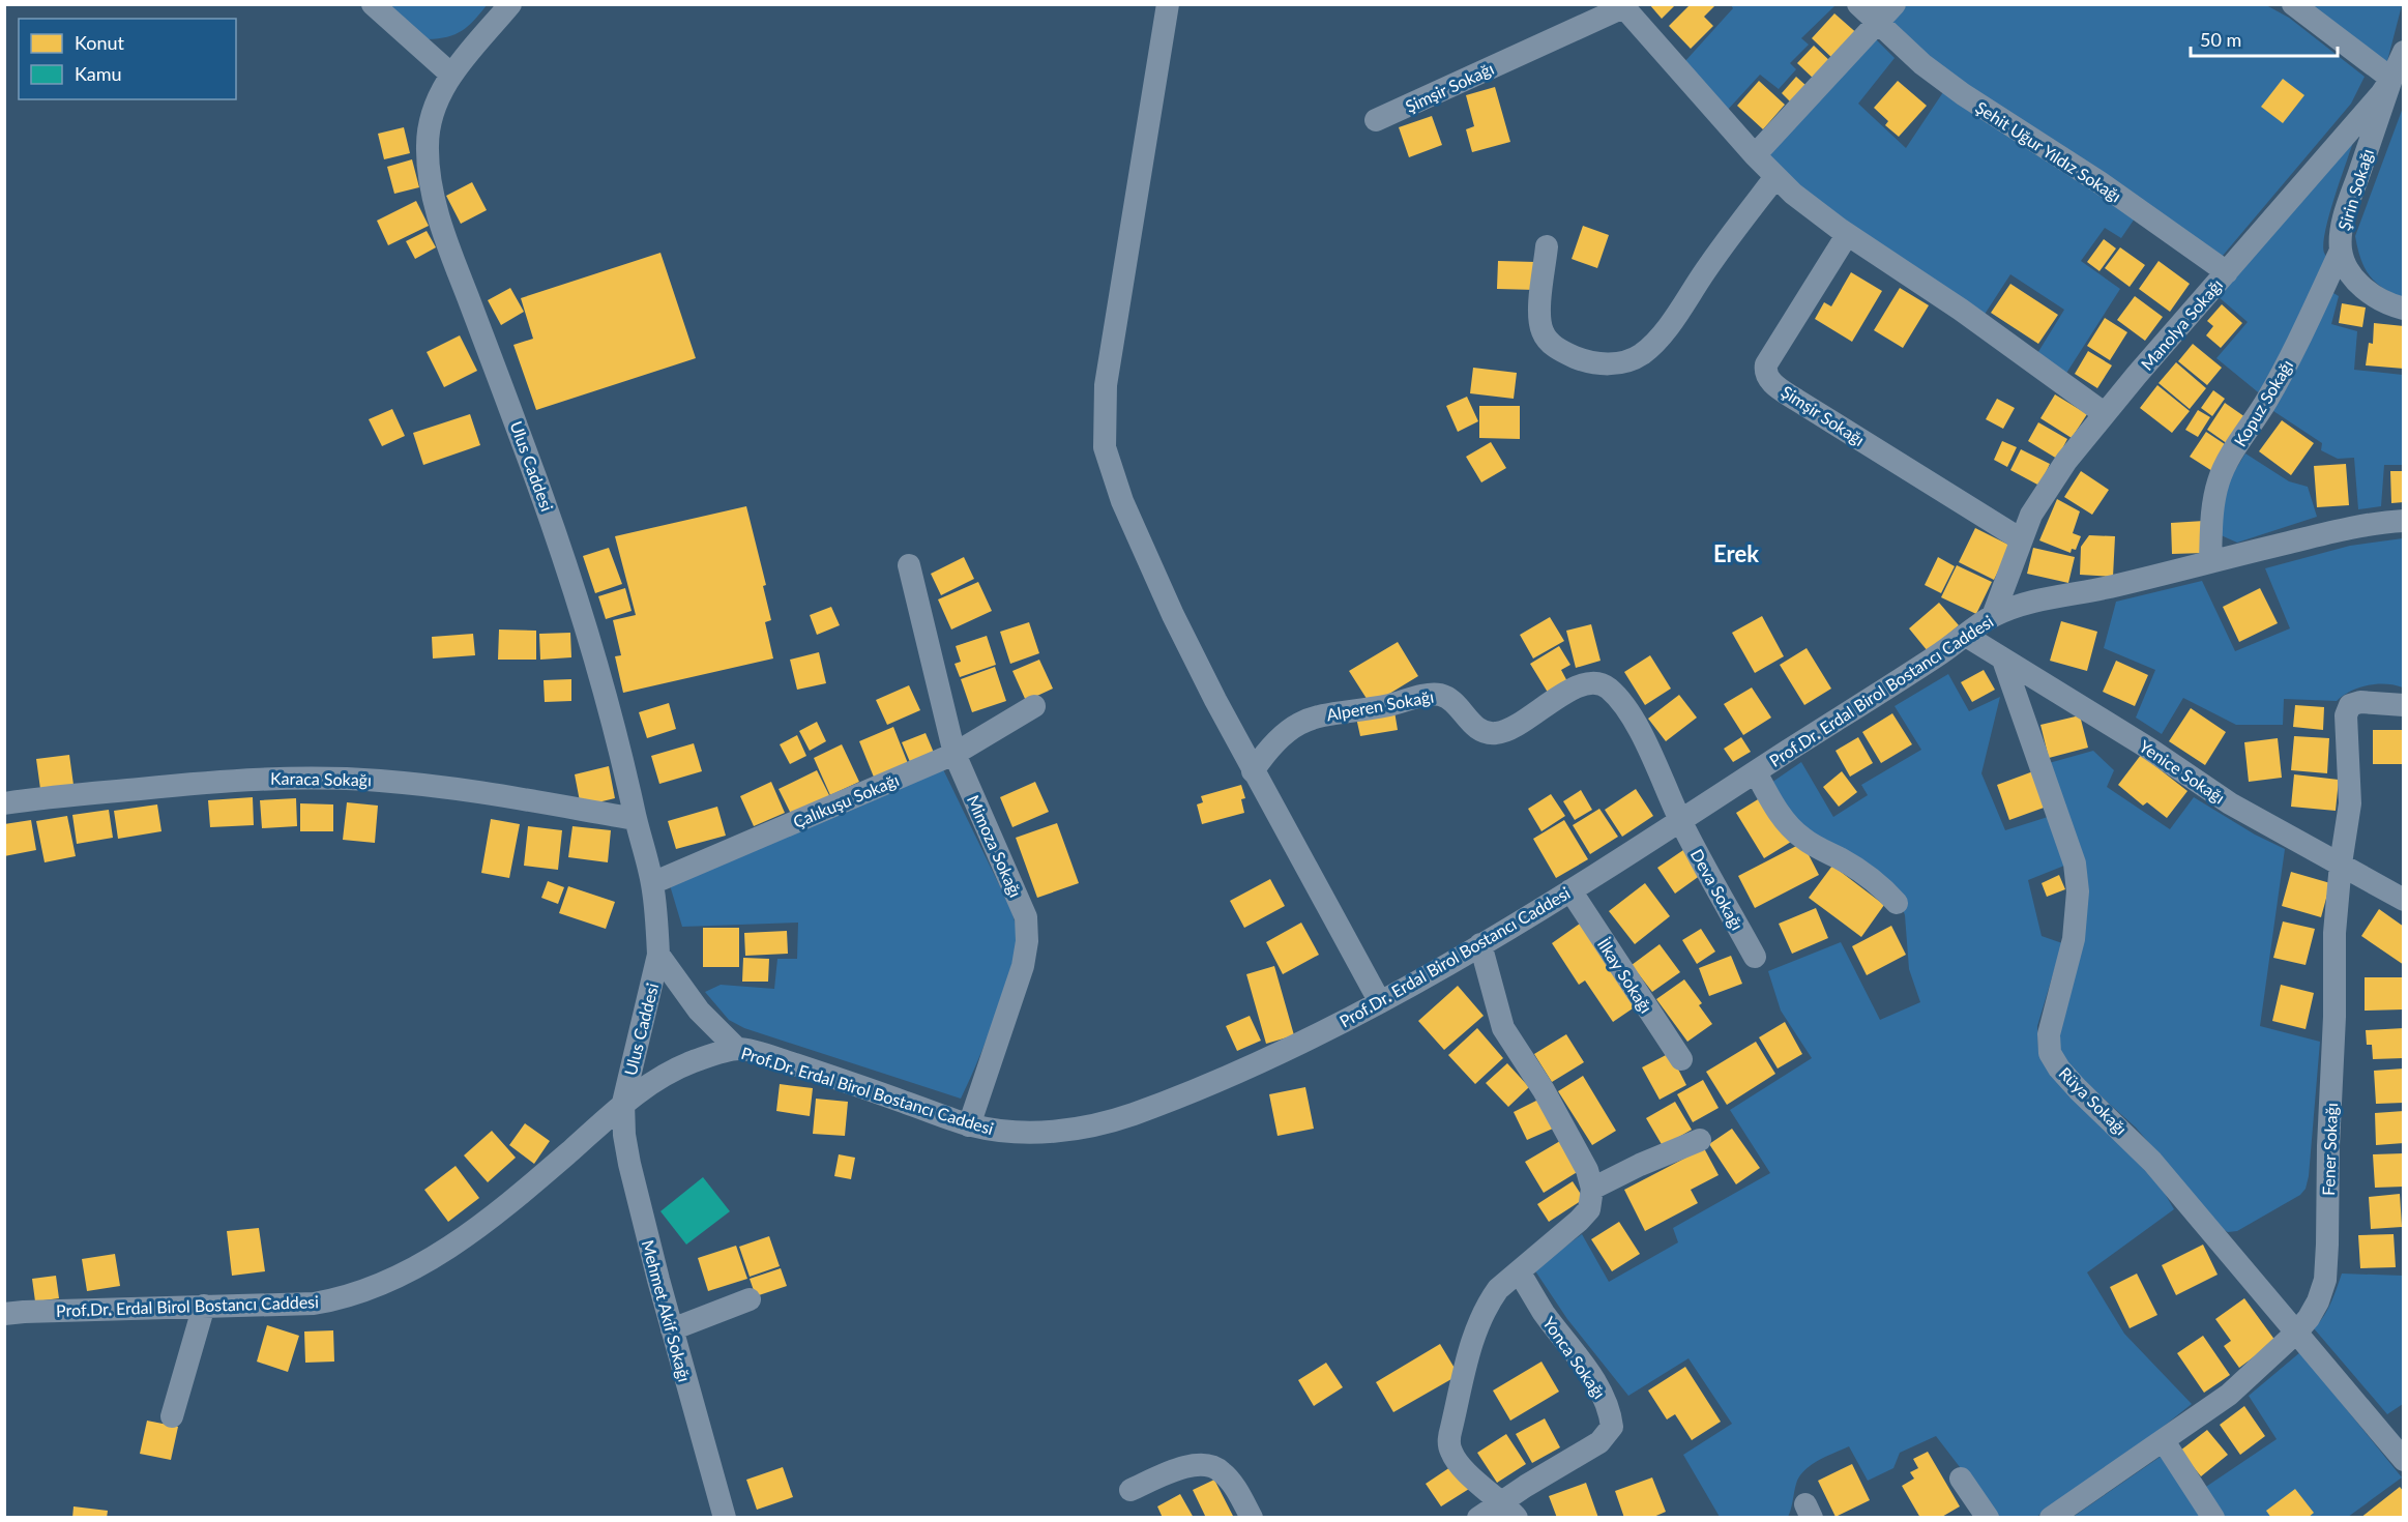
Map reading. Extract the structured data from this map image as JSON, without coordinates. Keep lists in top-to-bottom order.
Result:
{
  "streets": {
    "street": [
      "Şimşir Sokağı",
      "Şehit Uğur Yıldız Sokağı",
      "Şirin Sokağı",
      "Manolya Sokağı",
      "Kopuz Sokağı",
      "Ulus Caddesi",
      "Prof.Dr. Erdal Birol Bostancı Caddesi",
      "Alperen Sokağı",
      "Yenice Sokağı",
      "Karaca Sokağı",
      "Çalıkuşu Sokağı",
      "Mimoza Sokağı",
      "Deva Sokağı",
      "İlkay Sokağı",
      "Rüya Sokağı",
      "Fener Sokağı",
      "Mehmet Akif Sokağı",
      "Yonca Sokağı"
    ]
  },
  "crossings": [
    ["Şimşir Sokağı", "Manolya Sokağı"],
    ["Şehit Uğur Yıldız Sokağı", "Manolya Sokağı"],
    ["Şirin Sokağı", "Manolya Sokağı"],
    ["Şirin Sokağı", "Kopuz Sokağı"],
    ["Manolya Sokağı", "Prof.Dr. Erdal Birol Bostancı Caddesi"],
    ["Kopuz Sokağı", "Prof.Dr. Erdal Birol Bostancı Caddesi"],
    ["Ulus Caddesi", "Prof.Dr. Erdal Birol Bostancı Caddesi"],
    ["Ulus Caddesi", "Karaca Sokağı"],
    ["Ulus Caddesi", "Çalıkuşu Sokağı"],
    ["Ulus Caddesi", "Mehmet Akif Sokağı"],
    ["Prof.Dr. Erdal Birol Bostancı Caddesi", "Alperen Sokağı"],
    ["Prof.Dr. Erdal Birol Bostancı Caddesi", "Yenice Sokağı"],
    ["Prof.Dr. Erdal Birol Bostancı Caddesi", "Mimoza Sokağı"],
    ["Prof.Dr. Erdal Birol Bostancı Caddesi", "Deva Sokağı"],
    ["Prof.Dr. Erdal Birol Bostancı Caddesi", "İlkay Sokağı"],
    ["Prof.Dr. Erdal Birol Bostancı Caddesi", "Mehmet Akif Sokağı"],
    ["Alperen Sokağı", "Deva Sokağı"],
    ["Yenice Sokağı", "Rüya Sokağı"],
    ["Yenice Sokağı", "Fener Sokağı"],
    ["Çalıkuşu Sokağı", "Mimoza Sokağı"],
    ["Rüya Sokağı", "Fener Sokağı"]
  ],
  "districts": ["Erek"],
  "legend": ["Konut", "Kamu"],
  "scale_bar": "50 m"
}
